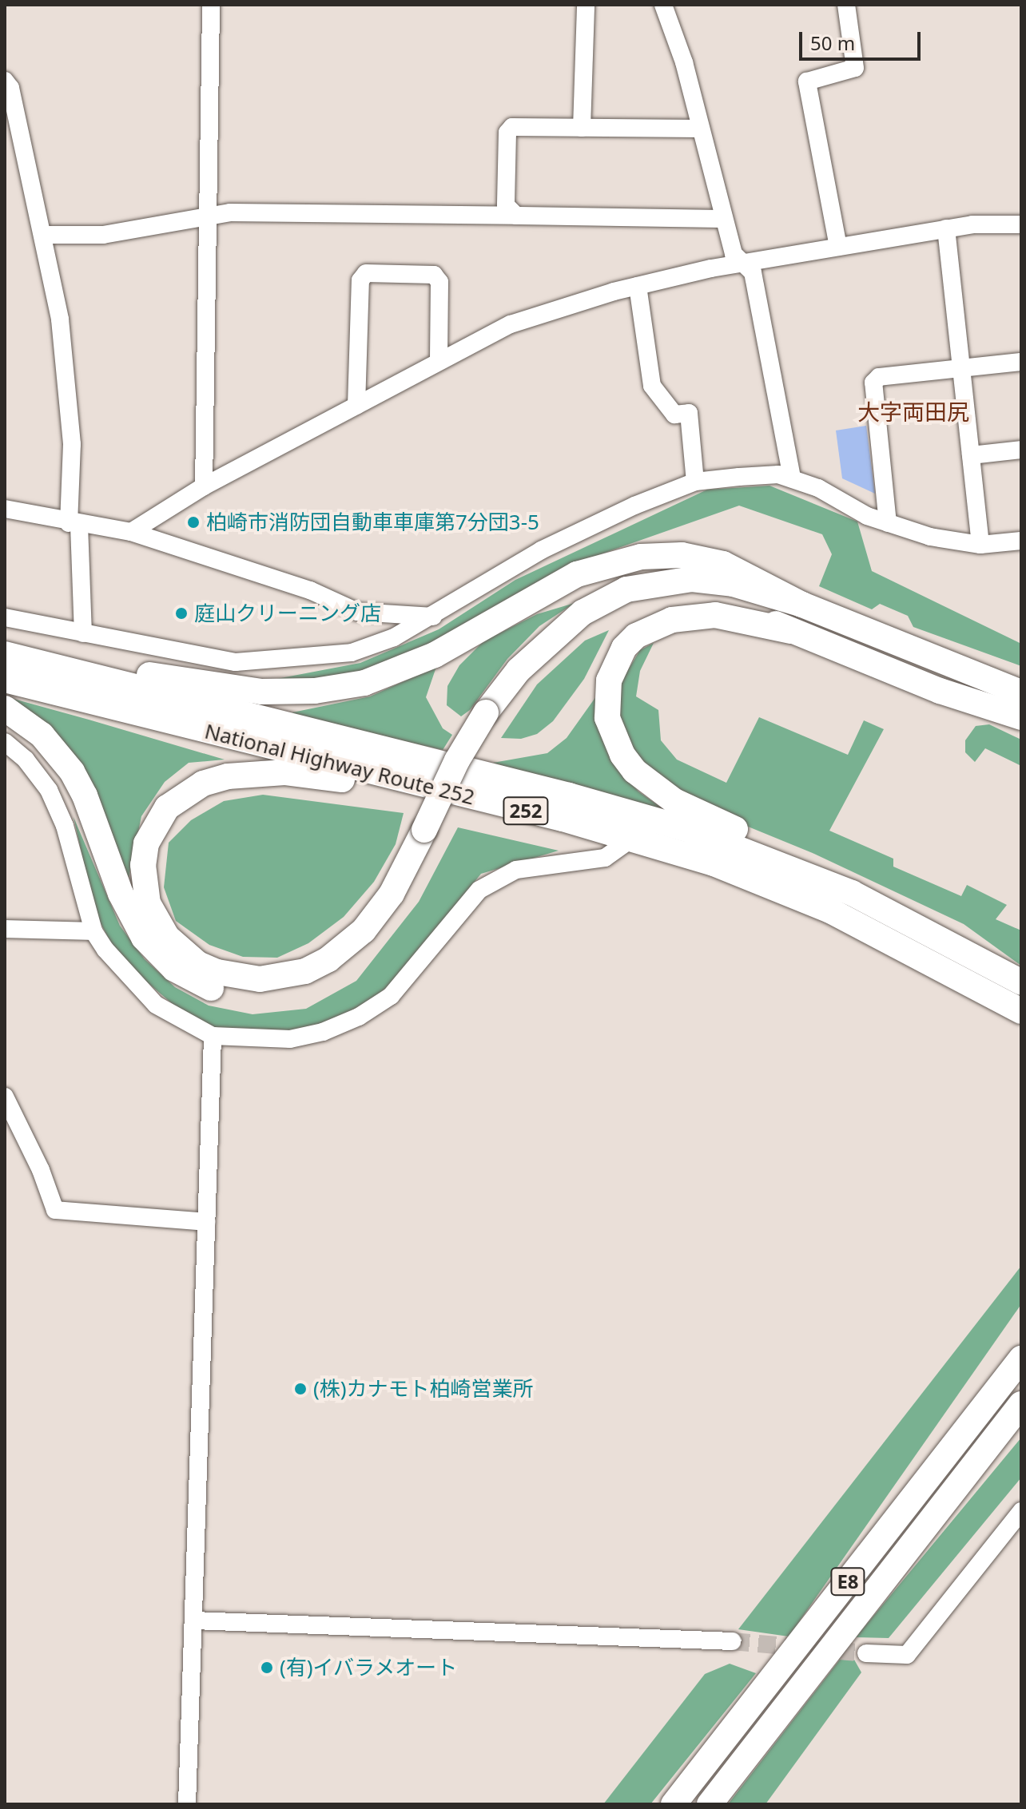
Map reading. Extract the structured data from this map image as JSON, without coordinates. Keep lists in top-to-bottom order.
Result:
{
  "streets": {
    "highway": ["National Highway Route 252", "252", "E8"]
  },
  "districts": ["大字両田尻"],
  "places": [
    "柏崎市消防団自動車車庫第7分団3-5",
    "庭山クリーニング店",
    "(株)カナモト柏崎営業所",
    "(有)イバラメオート"
  ],
  "scale_bar": "50 m"
}
